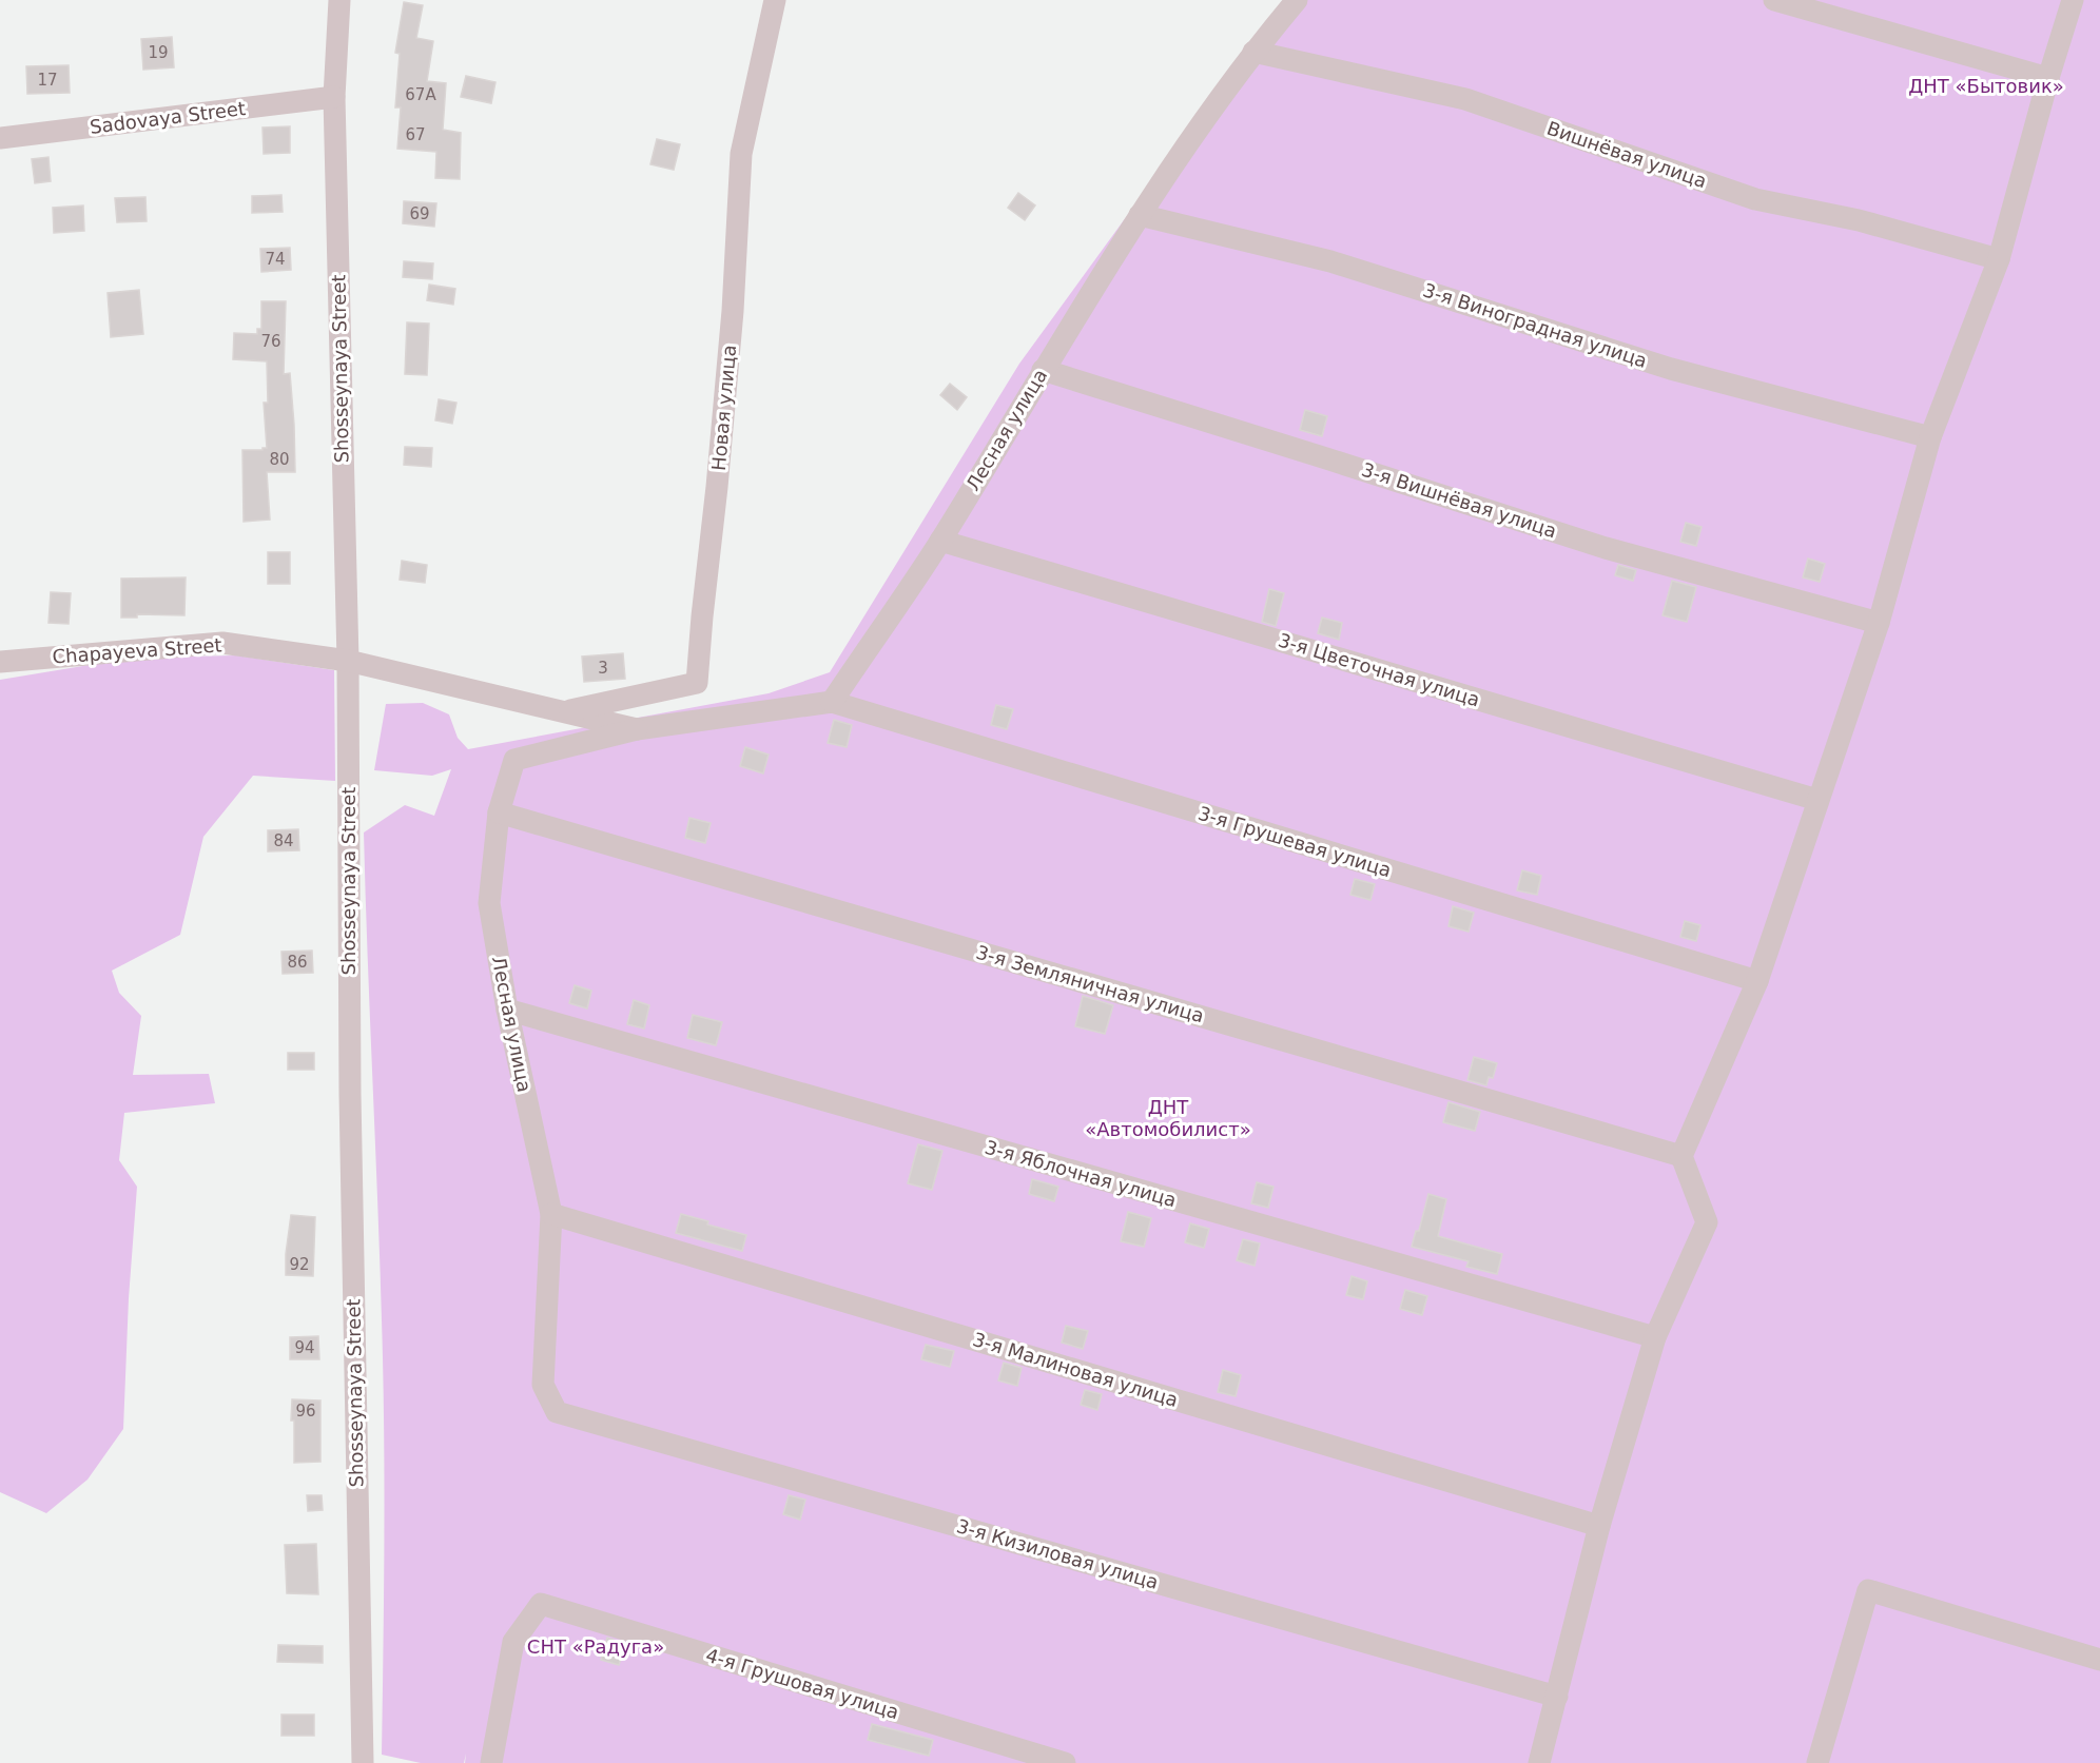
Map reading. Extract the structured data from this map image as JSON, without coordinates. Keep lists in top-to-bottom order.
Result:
{
  "streets": {
    "street": [
      "Sadovaya Street",
      "Вишнёвая улица",
      "3-я Виноградная улица",
      "Shosseynaya Street",
      "Новая улица",
      "Лесная улица",
      "3-я Вишнёвая улица",
      "Chapayeva Street",
      "3-я Цветочная улица",
      "3-я Грушевая улица",
      "3-я Земляничная улица",
      "3-я Яблочная улица",
      "3-я Малиновая улица",
      "3-я Кизиловая улица",
      "4-я Грушовая улица"
    ]
  },
  "crossings": [
    ["Sadovaya Street", "Shosseynaya Street"],
    ["Вишнёвая улица", "Лесная улица"],
    ["3-я Виноградная улица", "Лесная улица"],
    ["Shosseynaya Street", "Лесная улица"],
    ["Shosseynaya Street", "Chapayeva Street"],
    ["Новая улица", "Лесная улица"],
    ["Лесная улица", "3-я Вишнёвая улица"],
    ["Лесная улица", "Chapayeva Street"],
    ["Лесная улица", "3-я Цветочная улица"],
    ["Лесная улица", "3-я Грушевая улица"],
    ["Лесная улица", "3-я Земляничная улица"],
    ["Лесная улица", "3-я Яблочная улица"],
    ["Лесная улица", "3-я Малиновая улица"],
    ["Лесная улица", "3-я Кизиловая улица"]
  ],
  "parks": ["ДНТ «Бытовик»", "ДНТ «Автомобилист»", "СНТ «Радуга»"],
  "house_numbers": [
    "19",
    "17",
    "67А",
    "67",
    "69",
    "74",
    "76",
    "80",
    "3",
    "84",
    "86",
    "92",
    "94",
    "96"
  ]
}
